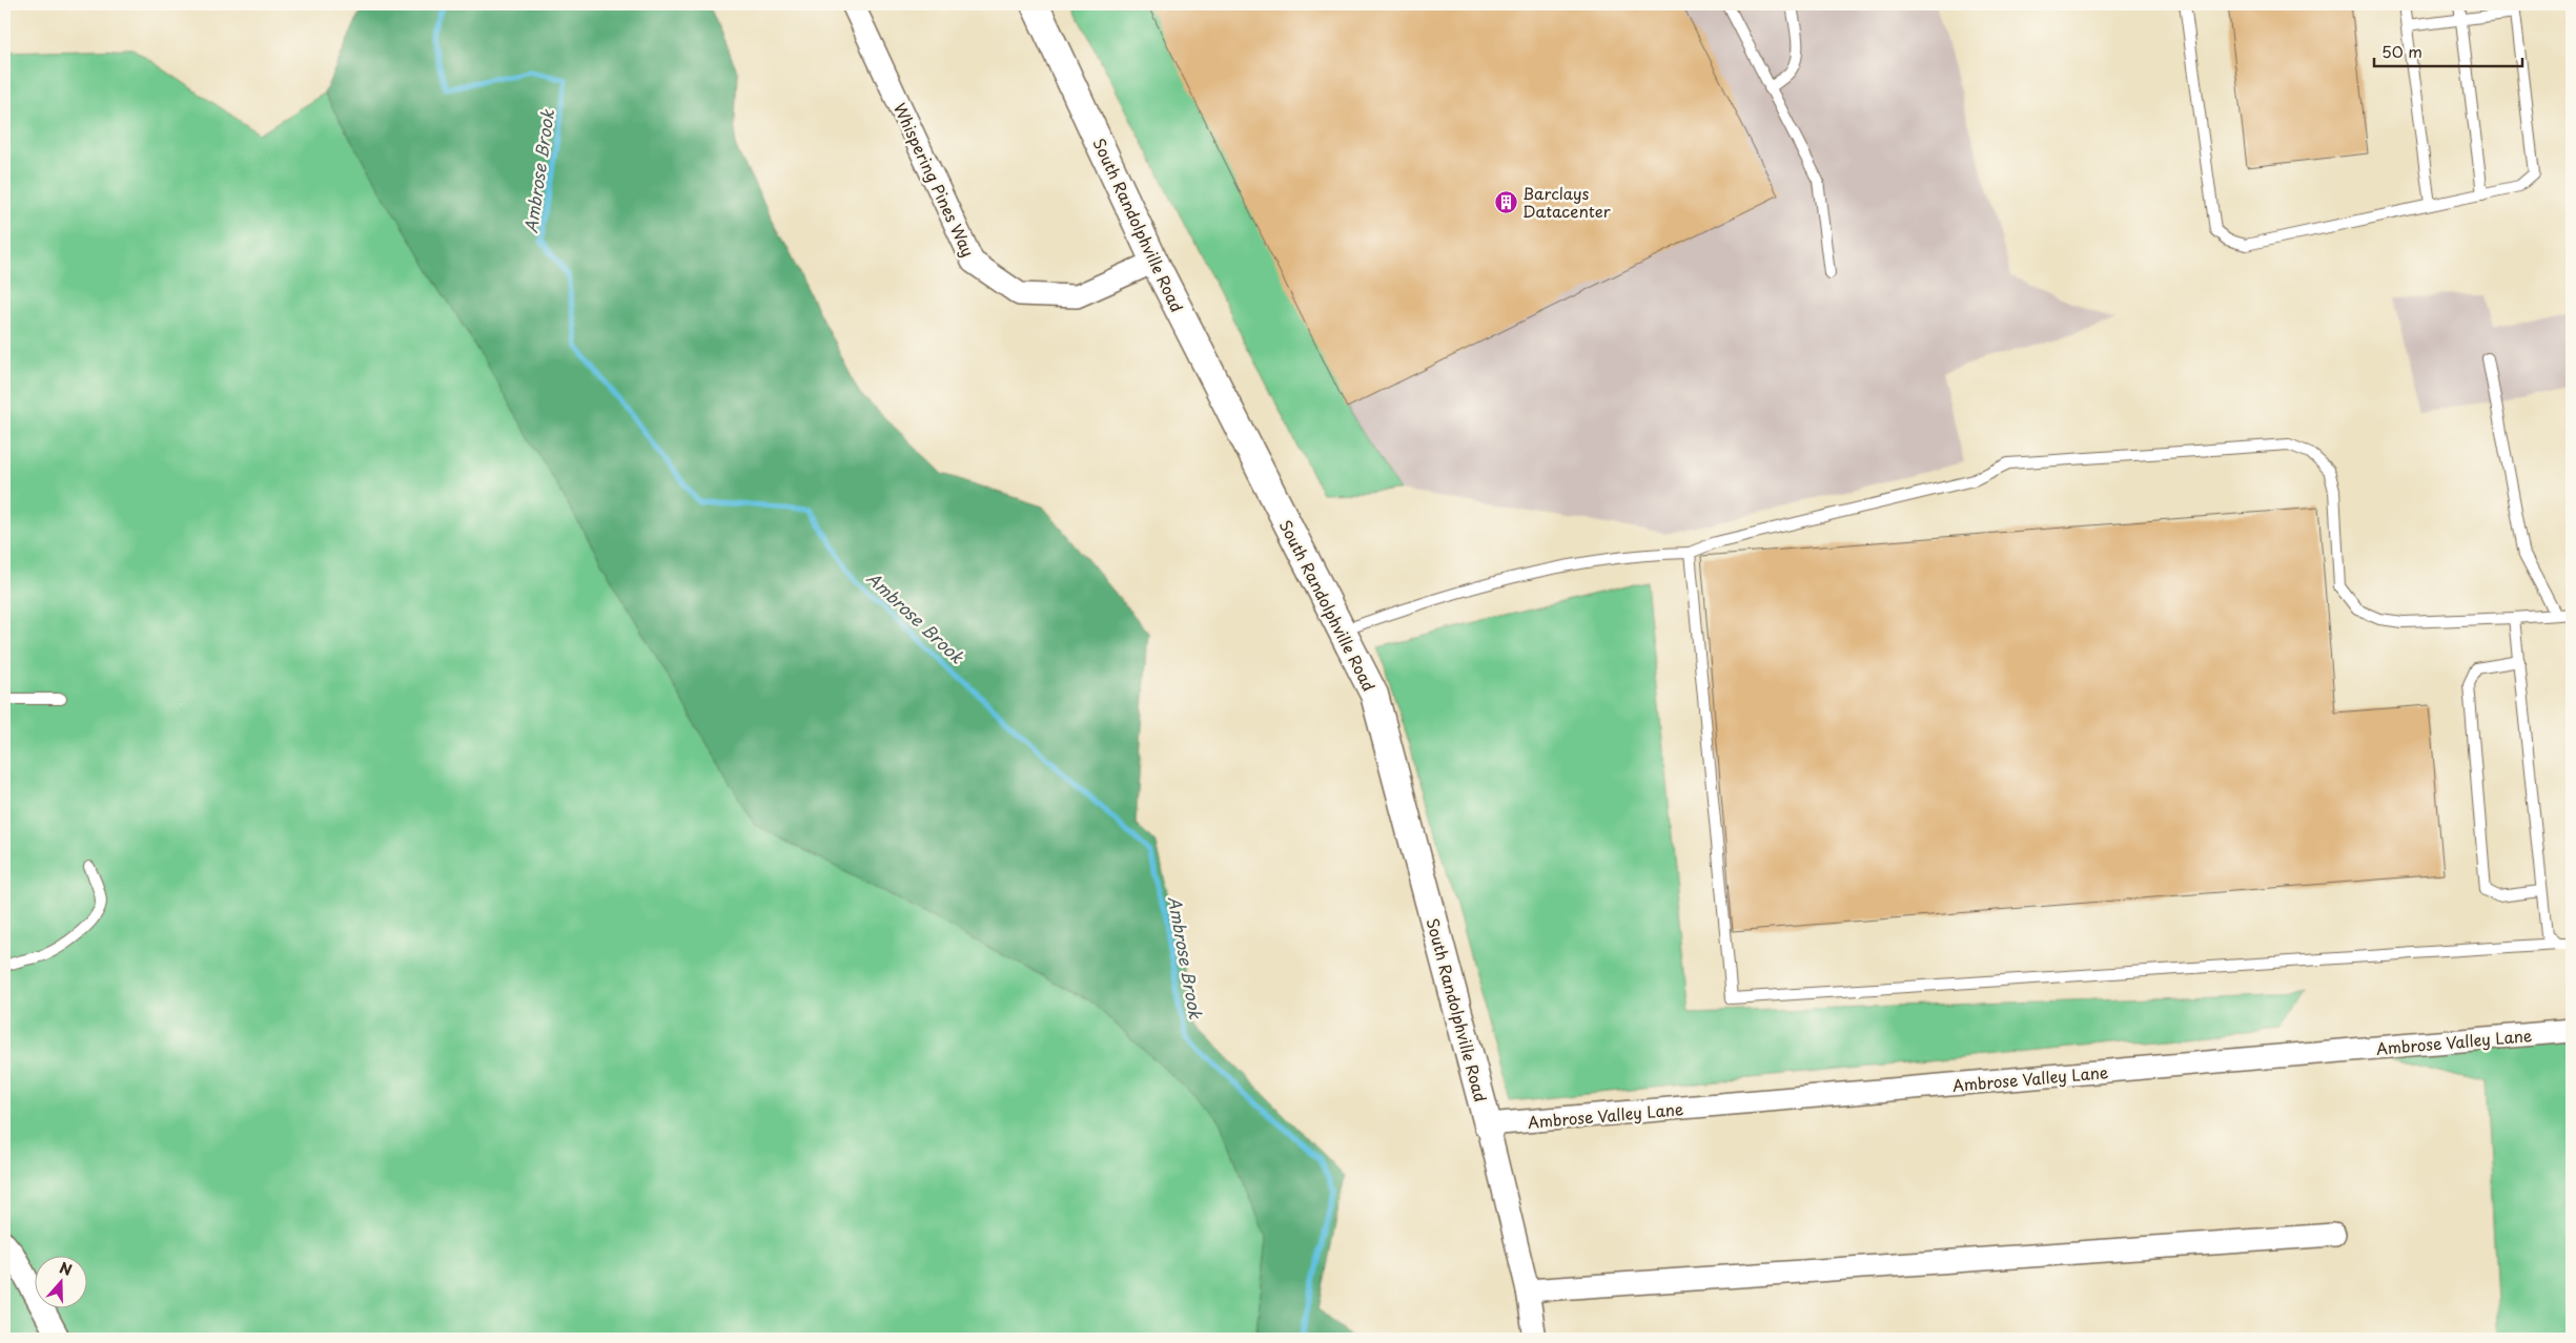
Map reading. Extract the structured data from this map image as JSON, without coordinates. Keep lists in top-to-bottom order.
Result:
{
  "streets": {
    "street": ["Whispering Pines Way", "South Randolphville Road", "Ambrose Valley Lane"]
  },
  "crossings": [
    ["Whispering Pines Way", "South Randolphville Road"],
    ["South Randolphville Road", "Ambrose Valley Lane"]
  ],
  "water": ["Ambrose Brook"],
  "places": {
    "building": ["Barclays Datacenter"]
  },
  "scale_bar": "50 m",
  "north": "top"
}
